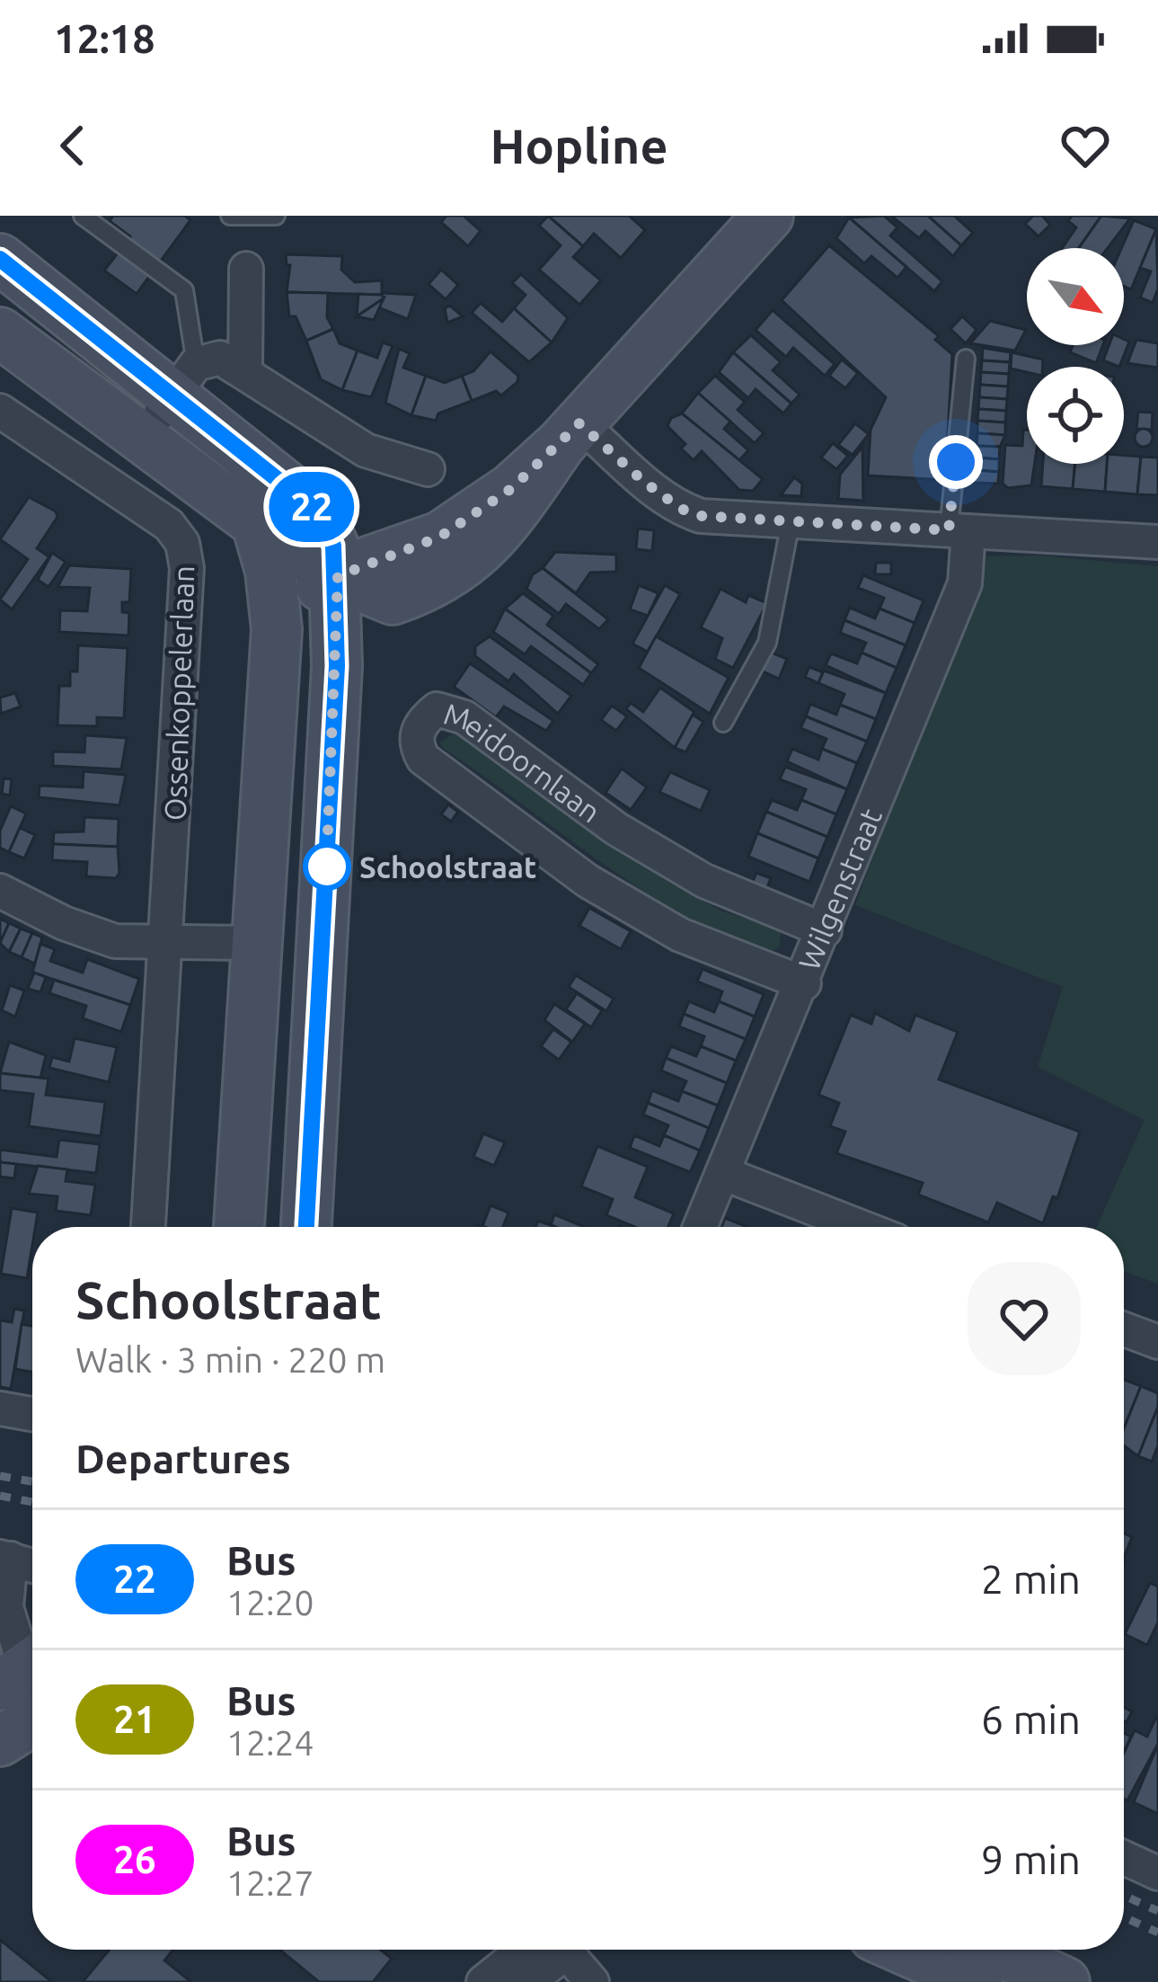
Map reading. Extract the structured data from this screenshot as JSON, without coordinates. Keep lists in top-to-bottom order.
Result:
{
  "streets": {
    "street": ["Ossenkoppelerlaan", "Meidoornlaan", "Wilgenstraat"]
  },
  "crossings": [
    ["Meidoornlaan", "Wilgenstraat"]
  ],
  "places": ["Schoolstraat"],
  "lines": ["bus line 22"],
  "north": "bottom right",
  "page": {
    "status": "12:18",
    "header": "Hopline",
    "on_map": "22",
    "heading": [
      ["Schoolstraat", "Walk · 3 min · 220 m"],
      "Departures"
    ],
    "list": [
      {
        "mark": "22",
        "name": "Bus",
        "note": "12:20",
        "value": "2 min"
      },
      {
        "mark": "21",
        "name": "Bus",
        "note": "12:24",
        "value": "6 min"
      },
      {
        "mark": "26",
        "name": "Bus",
        "note": "12:27",
        "value": "9 min"
      }
    ]
  }
}
